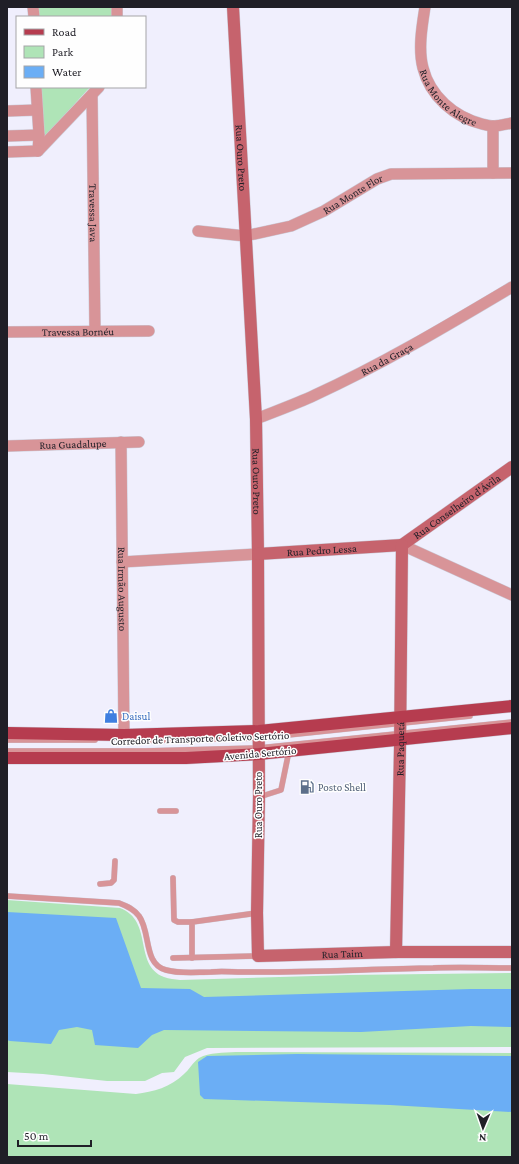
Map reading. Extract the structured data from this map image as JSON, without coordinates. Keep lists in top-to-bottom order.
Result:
{
  "streets": {
    "main road": ["Avenida Sertório"],
    "street": [
      "Rua Monte Alegre",
      "Rua Ouro Preto",
      "Rua Monte Flor",
      "Travessa Java",
      "Travessa Bornéu",
      "Rua da Graça",
      "Rua Guadalupe",
      "Rua Conselheiro d'Ávila",
      "Rua Pedro Lessa",
      "Rua Irmão Augusto",
      "Rua Paquetá",
      "Rua Taim"
    ],
    "lane": ["Corredor de Transporte Coletivo Sertório"]
  },
  "crossings": [
    ["Rua Monte Alegre", "Rua Monte Flor"],
    ["Rua Ouro Preto", "Rua Monte Flor"],
    ["Rua Ouro Preto", "Rua da Graça"],
    ["Rua Ouro Preto", "Rua Pedro Lessa"],
    ["Rua Ouro Preto", "Corredor de Transporte Coletivo Sertório"],
    ["Rua Ouro Preto", "Avenida Sertório"],
    ["Rua Ouro Preto", "Rua Taim"],
    ["Travessa Java", "Travessa Bornéu"],
    ["Rua Guadalupe", "Rua Irmão Augusto"],
    ["Rua Conselheiro d'Ávila", "Rua Pedro Lessa"],
    ["Rua Conselheiro d'Ávila", "Rua Paquetá"],
    ["Rua Pedro Lessa", "Rua Irmão Augusto"],
    ["Rua Pedro Lessa", "Rua Paquetá"],
    ["Rua Irmão Augusto", "Avenida Sertório"],
    ["Corredor de Transporte Coletivo Sertório", "Avenida Sertório"],
    ["Rua Paquetá", "Avenida Sertório"],
    ["Rua Paquetá", "Rua Taim"]
  ],
  "places": {
    "shop": ["Daisul"],
    "fuel station": ["Posto Shell"]
  },
  "legend": ["Road", "Park", "Water"],
  "scale_bar": "50 m",
  "north": "bottom"
}
